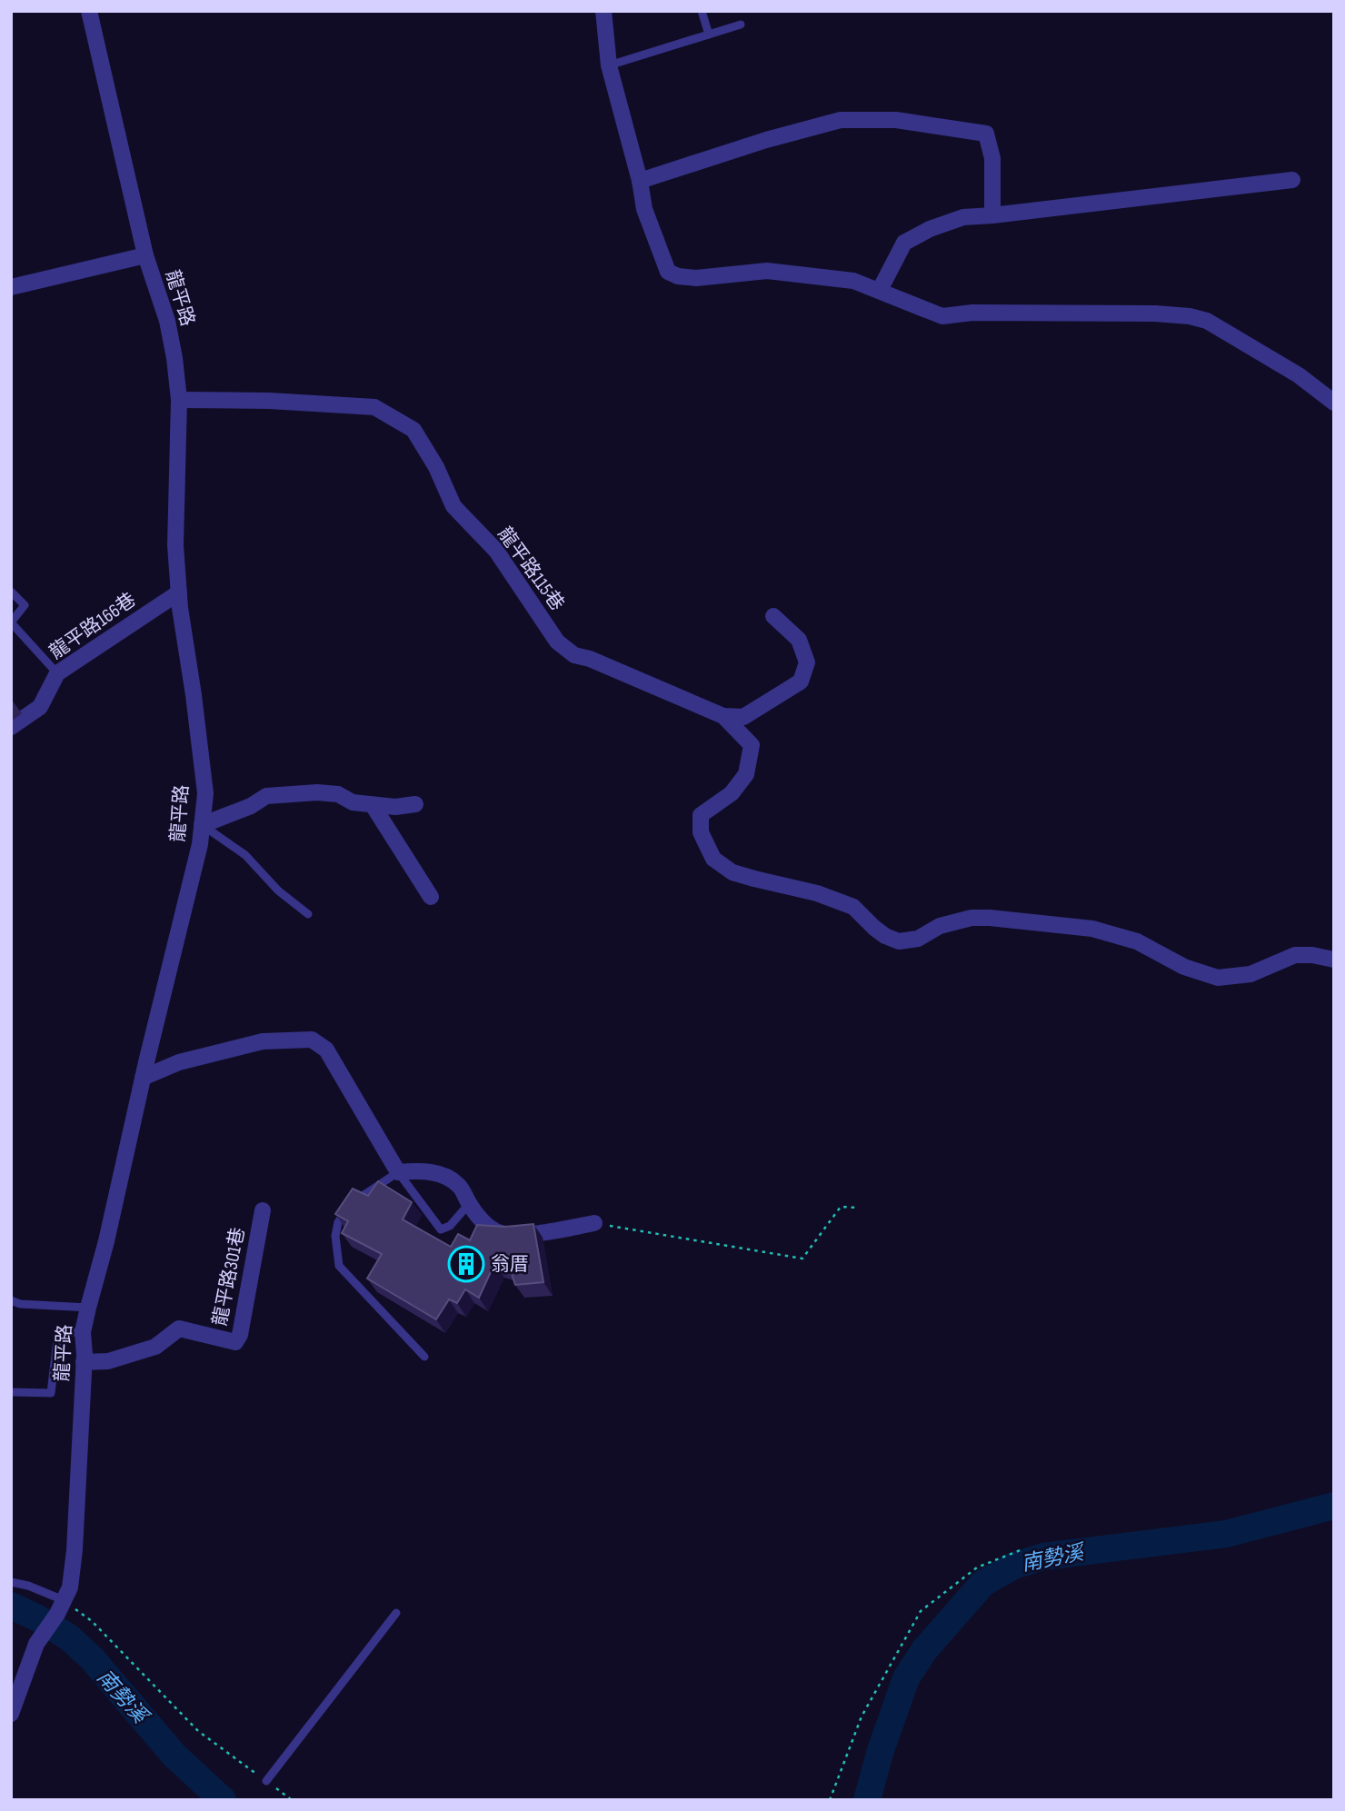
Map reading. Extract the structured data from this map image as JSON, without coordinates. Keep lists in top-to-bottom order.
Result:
{
  "streets": {
    "street": [
      "龍平路",
      "龍平路115巷",
      "龍平路166巷",
      "龍平路301巷"
    ]
  },
  "crossings": [
    ["龍平路", "龍平路115巷"],
    ["龍平路", "龍平路166巷"],
    ["龍平路", "龍平路301巷"]
  ],
  "water": ["南勢溪"],
  "places": {
    "building": ["翁厝"]
  }
}
